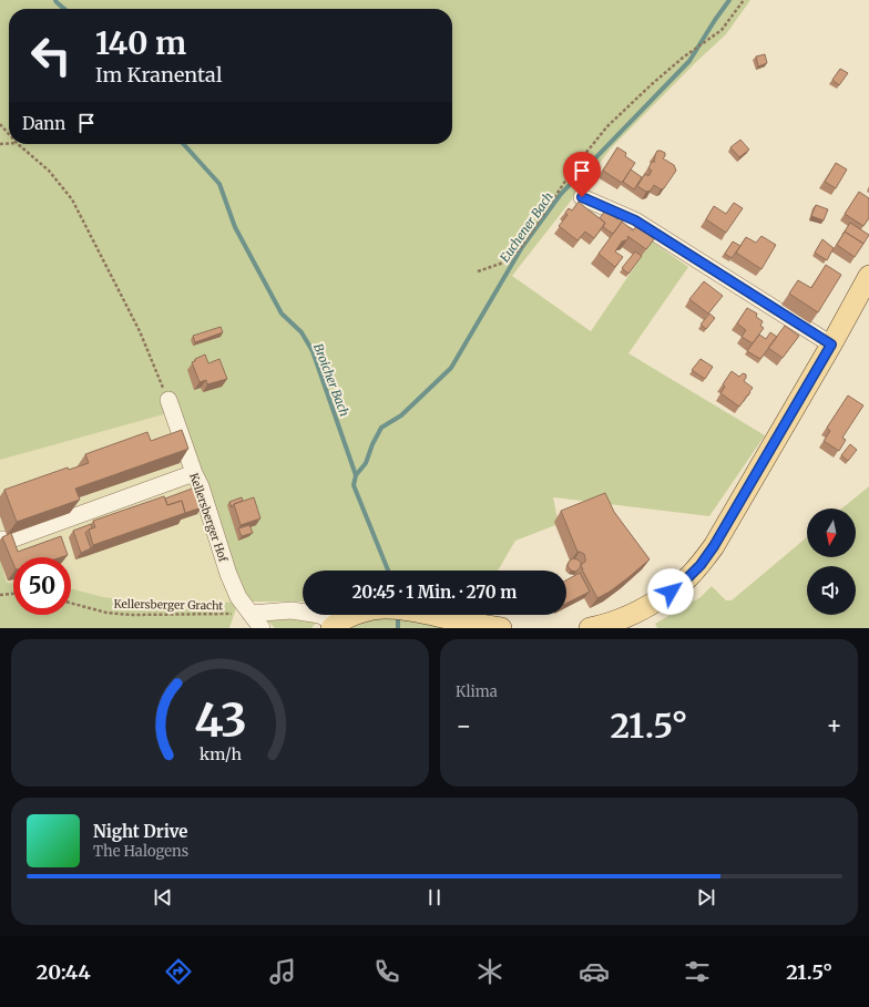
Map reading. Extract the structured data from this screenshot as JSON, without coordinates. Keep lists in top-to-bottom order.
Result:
{
  "streets": {
    "street": ["Kellersberger Hof"],
    "path": ["Kellersberger Gracht"]
  },
  "crossings": [
    ["Kellersberger Hof", "Kellersberger Gracht"]
  ],
  "water": ["Euchener Bach", "Broicher Bach"],
  "north": "bottom",
  "page": {
    "turn": ["140 m", "Im Kranental"],
    "then": "Dann",
    "limit": "50",
    "trip": "20:45 · 1 Min. · 270 m",
    "tile": "Klima",
    "heat": ["−", "21.5°", "+"],
    "song": ["Night Drive", "The Halogens"],
    "tabs": ["20:44", "21.5°"],
    "gauge": ["43", "km/h"]
  }
}
